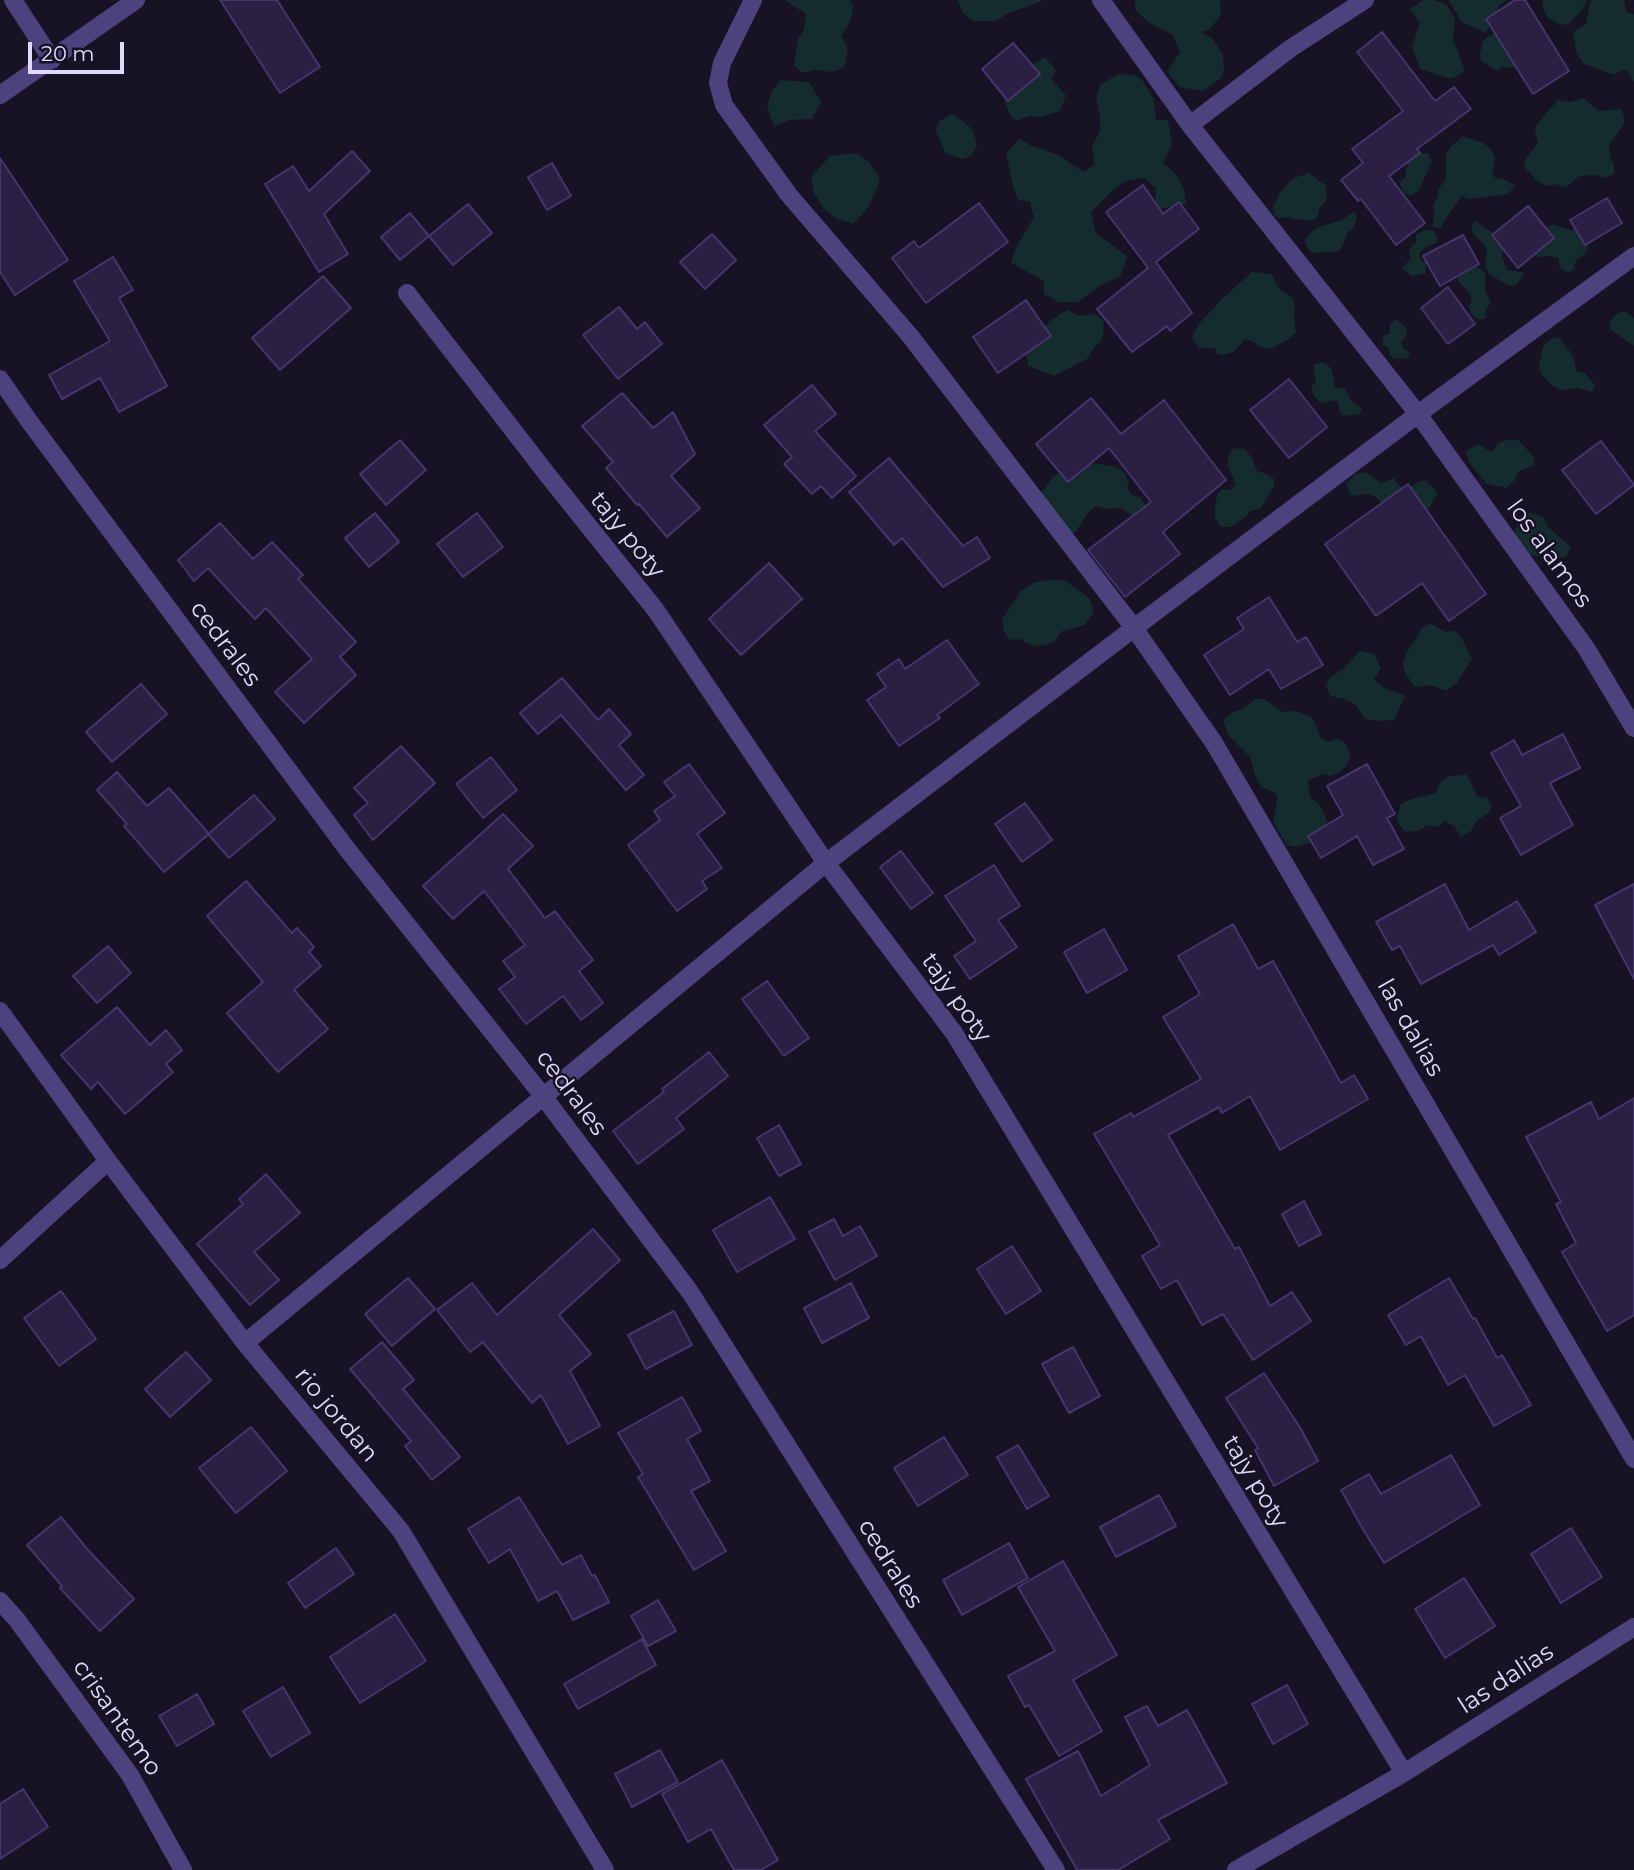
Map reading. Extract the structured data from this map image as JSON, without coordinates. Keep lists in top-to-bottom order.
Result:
{
  "streets": {
    "street": [
      "tajy poty",
      "los alamos",
      "cedrales",
      "las dalias",
      "rio jordan",
      "crisantemo"
    ]
  },
  "crossings": [
    ["tajy poty", "las dalias"]
  ],
  "scale_bar": "20 m"
}
